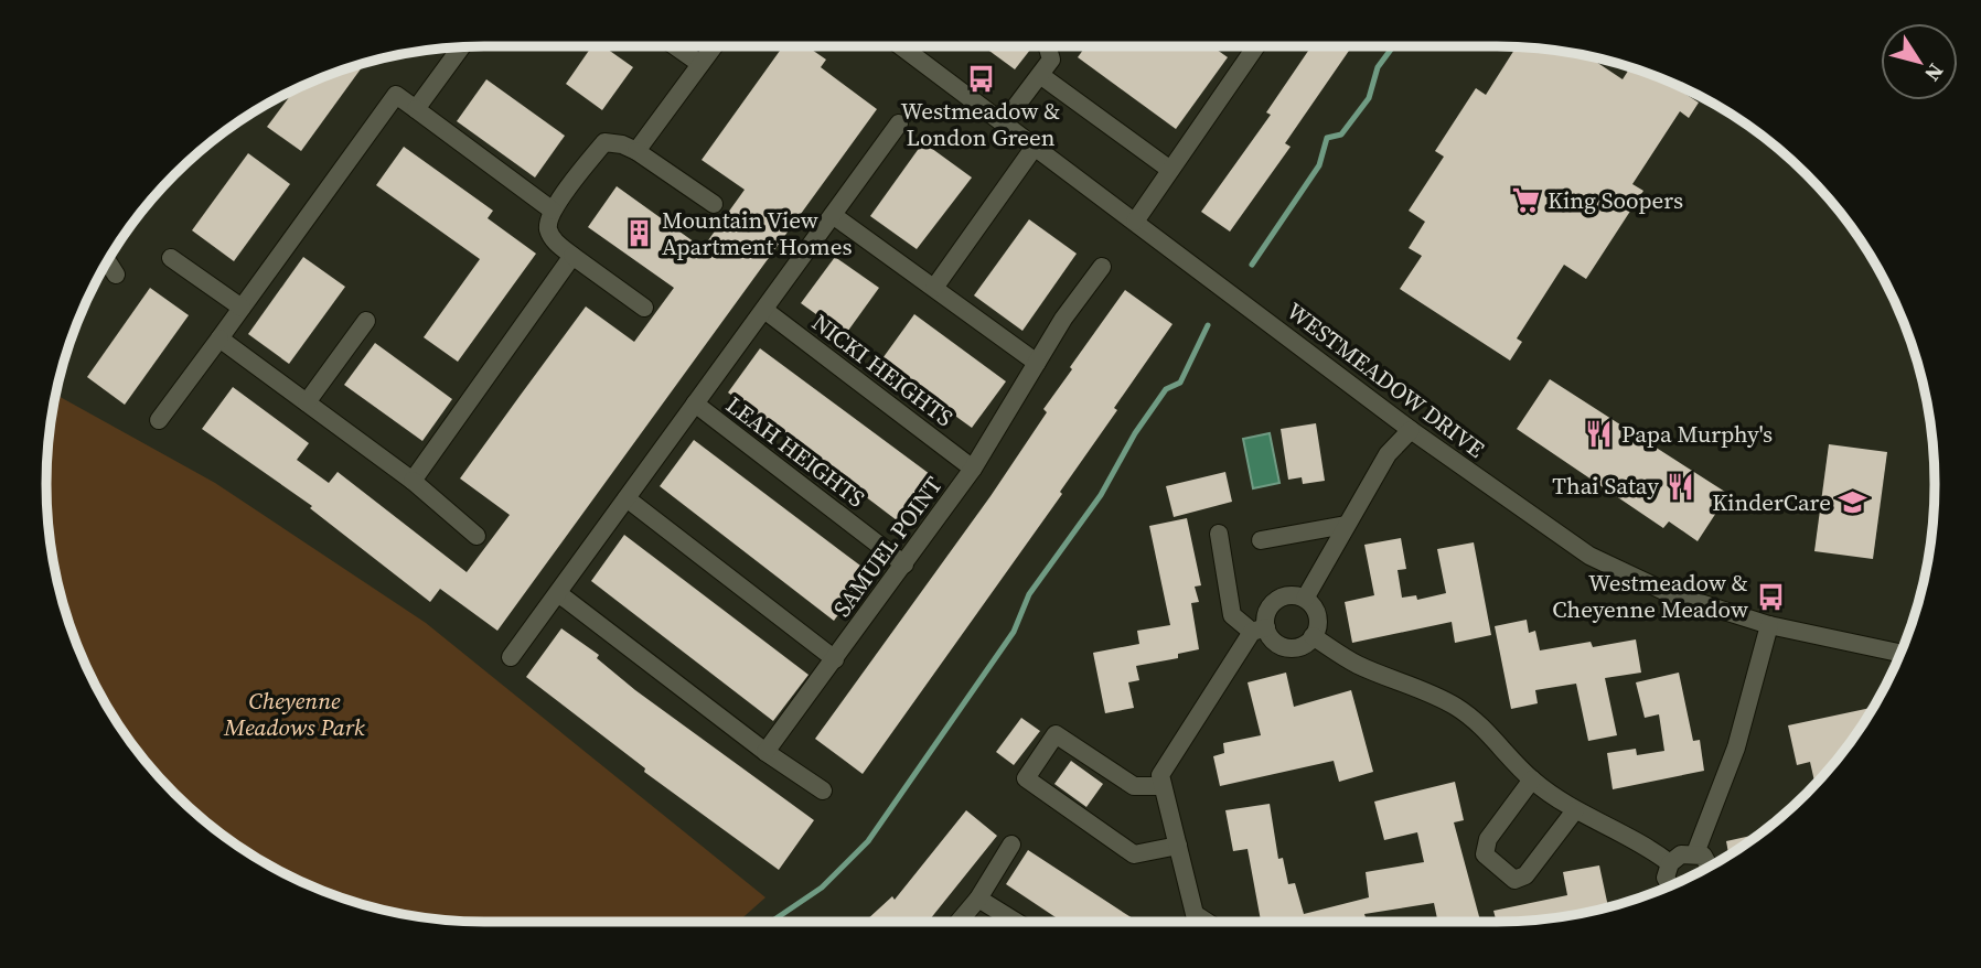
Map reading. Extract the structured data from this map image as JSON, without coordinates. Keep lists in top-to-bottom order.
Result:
{
  "streets": {
    "street": [
      "NICKI HEIGHTS",
      "WESTMEADOW DRIVE",
      "LEAH HEIGHTS",
      "SAMUEL POINT"
    ]
  },
  "crossings": [
    ["NICKI HEIGHTS", "SAMUEL POINT"],
    ["LEAH HEIGHTS", "SAMUEL POINT"]
  ],
  "parks": ["Cheyenne Meadows Park"],
  "places": {
    "bus stop": ["Westmeadow & London Green", "Westmeadow & Cheyenne Meadow"],
    "supermarket": ["King Soopers"],
    "building": ["Mountain View Apartment Homes"],
    "restaurant": ["Papa Murphy's", "Thai Satay"],
    "school or university": ["KinderCare"]
  },
  "north": "bottom right"
}
